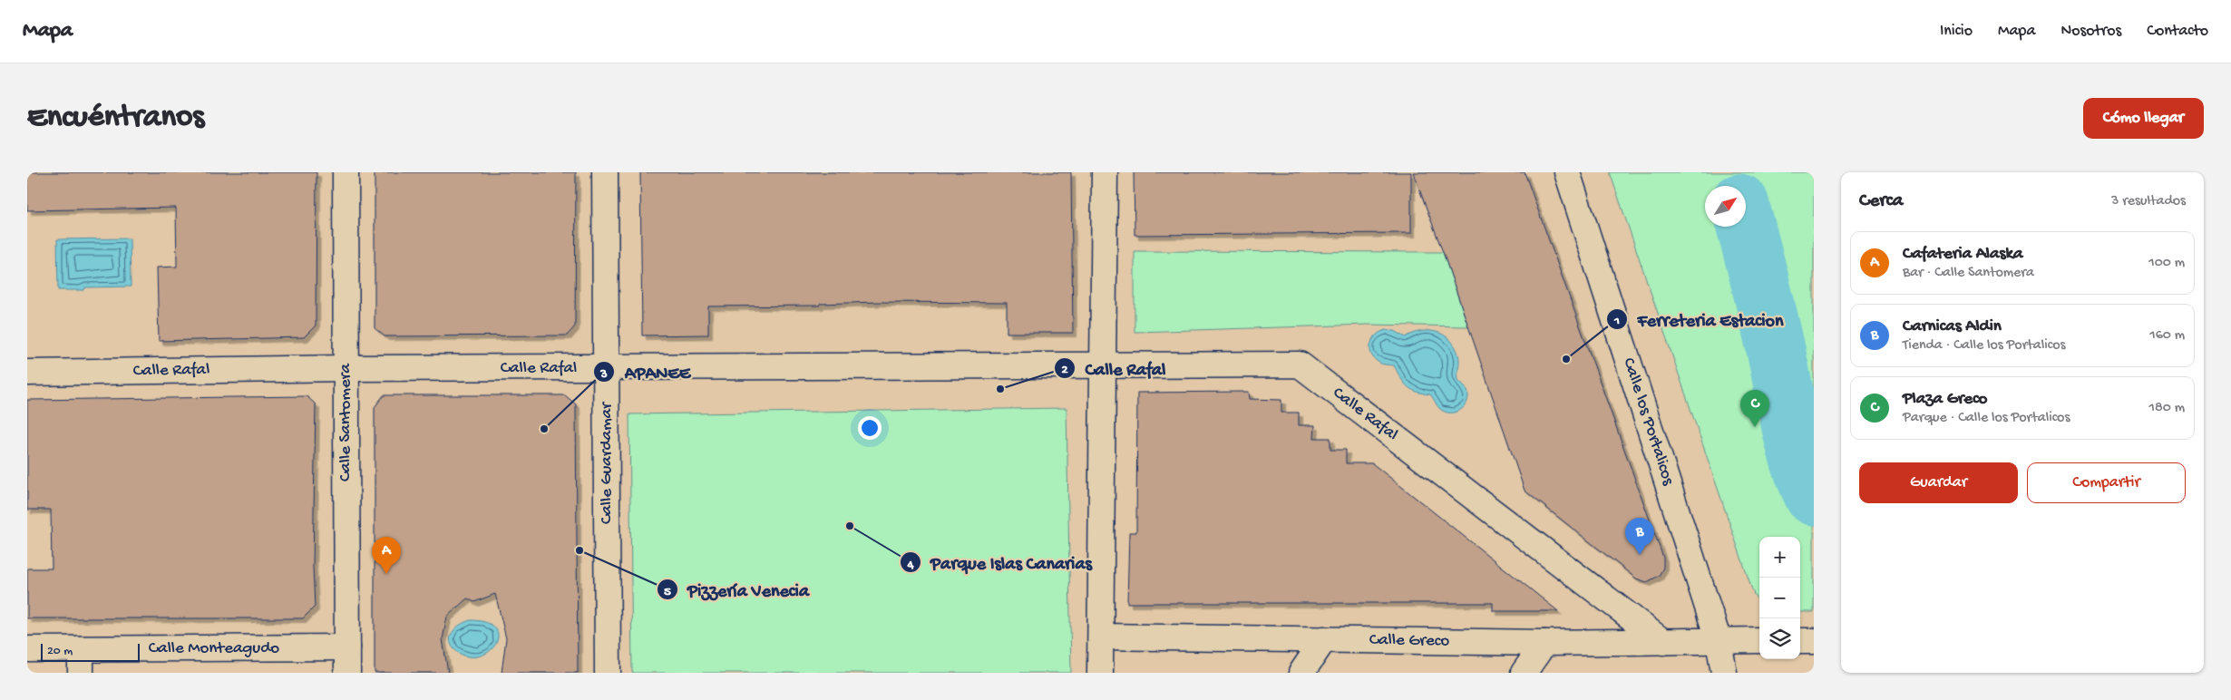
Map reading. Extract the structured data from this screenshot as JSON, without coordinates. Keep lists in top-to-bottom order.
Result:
{
  "streets": {
    "street": [
      "Calle Rafal",
      "Calle los Portalicos",
      "Calle Santomera",
      "Calle Guardamar",
      "Calle Greco",
      "Calle Monteagudo"
    ]
  },
  "crossings": [
    ["Calle Rafal", "Calle Santomera"],
    ["Calle Rafal", "Calle Guardamar"],
    ["Calle Rafal", "Calle Greco"],
    ["Calle los Portalicos", "Calle Greco"],
    ["Calle Santomera", "Calle Monteagudo"]
  ],
  "places": [
    "Ferreteria Estacion",
    "Calle Rafal",
    "APANEE",
    "Parque Islas Canarias",
    "Pizzería Venecia"
  ],
  "scale_bar": "20 m",
  "north": "top right",
  "page": {
    "header": "Mapa",
    "nav": [
      "Inicio",
      "Mapa",
      "Nosotros",
      "Contacto"
    ],
    "buttons": [
      "Cómo llegar",
      ["Guardar", "Compartir"]
    ],
    "title": "Encuéntranos",
    "heading": ["Cerca", "3 resultados"],
    "list": [
      {
        "mark": "A",
        "name": "Cafateria Alaska",
        "note": "Bar · Calle Santomera",
        "value": "100 m"
      },
      {
        "mark": "B",
        "name": "Carnicas Aldin",
        "note": "Tienda · Calle los Portalicos",
        "value": "160 m"
      },
      {
        "mark": "C",
        "name": "Plaza Greco",
        "note": "Parque · Calle los Portalicos",
        "value": "180 m"
      }
    ],
    "pins": ["C", "B", "A"],
    "map_buttons": ["+", "−"],
    "scale": "20 m"
  }
}
